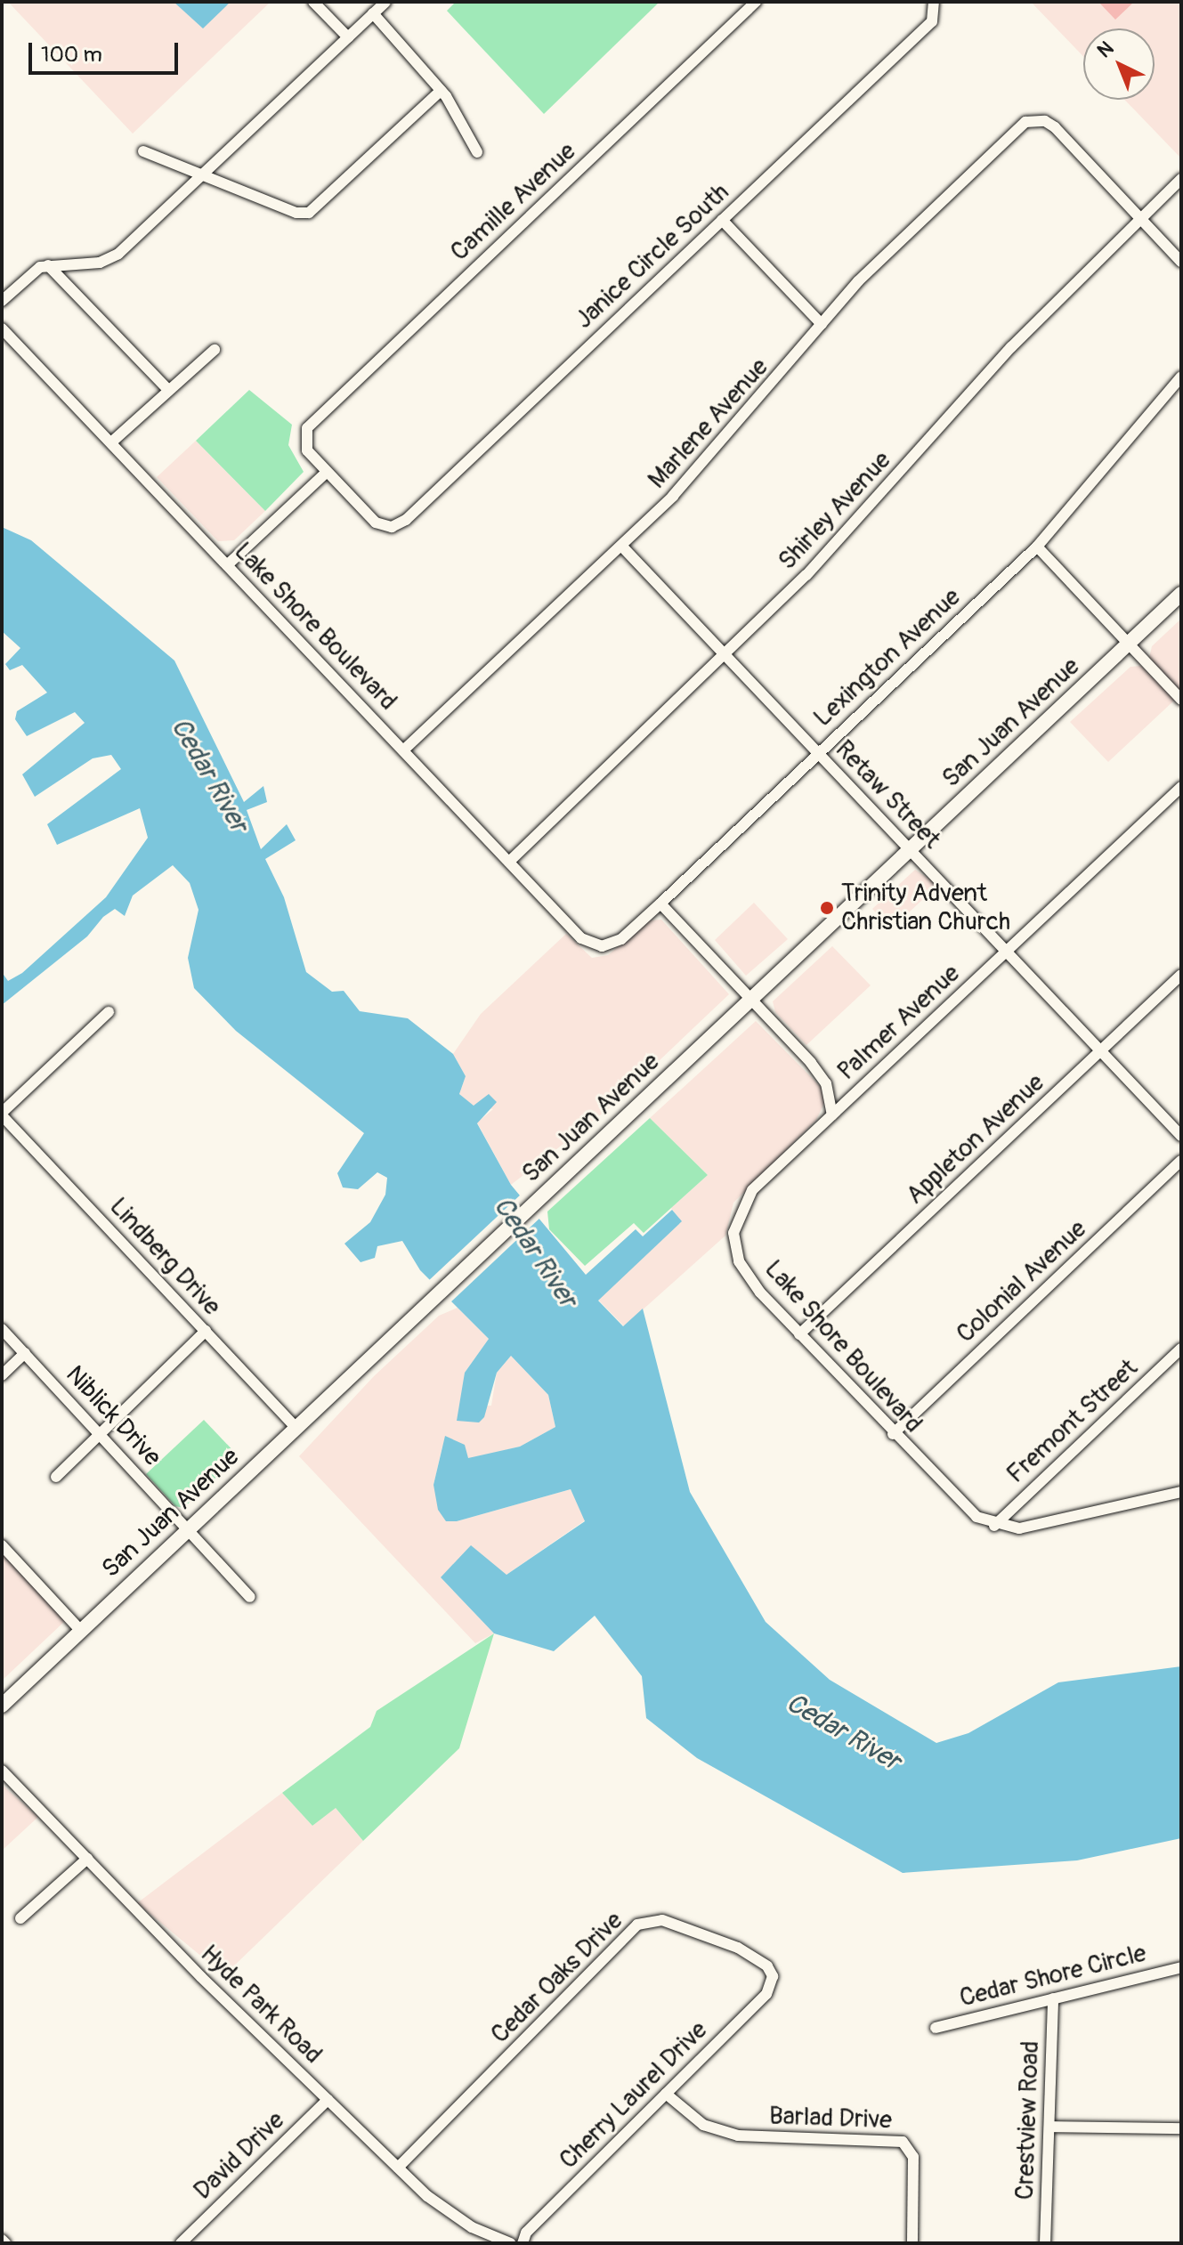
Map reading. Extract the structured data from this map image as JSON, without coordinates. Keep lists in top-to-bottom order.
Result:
{
  "streets": {
    "main road": ["San Juan Avenue"],
    "street": [
      "Camille Avenue",
      "Janice Circle South",
      "Marlene Avenue",
      "Shirley Avenue",
      "Lake Shore Boulevard",
      "Lexington Avenue",
      "Retaw Street",
      "Palmer Avenue",
      "Appleton Avenue",
      "Lindberg Drive",
      "Colonial Avenue",
      "Niblick Drive",
      "Fremont Street",
      "Cedar Shore Circle",
      "Cedar Oaks Drive",
      "Hyde Park Road",
      "Cherry Laurel Drive",
      "Barlad Drive",
      "Crestview Road",
      "David Drive"
    ]
  },
  "crossings": [
    ["Camille Avenue", "Janice Circle South"],
    ["Marlene Avenue", "Shirley Avenue"],
    ["Marlene Avenue", "Lake Shore Boulevard"],
    ["Marlene Avenue", "Retaw Street"],
    ["Shirley Avenue", "Lake Shore Boulevard"],
    ["Shirley Avenue", "Retaw Street"],
    ["Lake Shore Boulevard", "Lexington Avenue"],
    ["Lake Shore Boulevard", "Palmer Avenue"],
    ["Lake Shore Boulevard", "Appleton Avenue"],
    ["Lake Shore Boulevard", "Colonial Avenue"],
    ["Lake Shore Boulevard", "Fremont Street"],
    ["Lexington Avenue", "Retaw Street"],
    ["San Juan Avenue", "Retaw Street"],
    ["San Juan Avenue", "Lindberg Drive"],
    ["San Juan Avenue", "Niblick Drive"],
    ["Retaw Street", "Palmer Avenue"],
    ["Retaw Street", "Appleton Avenue"],
    ["Cedar Shore Circle", "Crestview Road"],
    ["Cedar Oaks Drive", "Hyde Park Road"],
    ["Cedar Oaks Drive", "Cherry Laurel Drive"],
    ["Hyde Park Road", "David Drive"],
    ["Cherry Laurel Drive", "Barlad Drive"]
  ],
  "water": ["Cedar River"],
  "places": ["Trinity Advent Christian Church"],
  "scale_bar": "100 m",
  "north": "top left"
}
